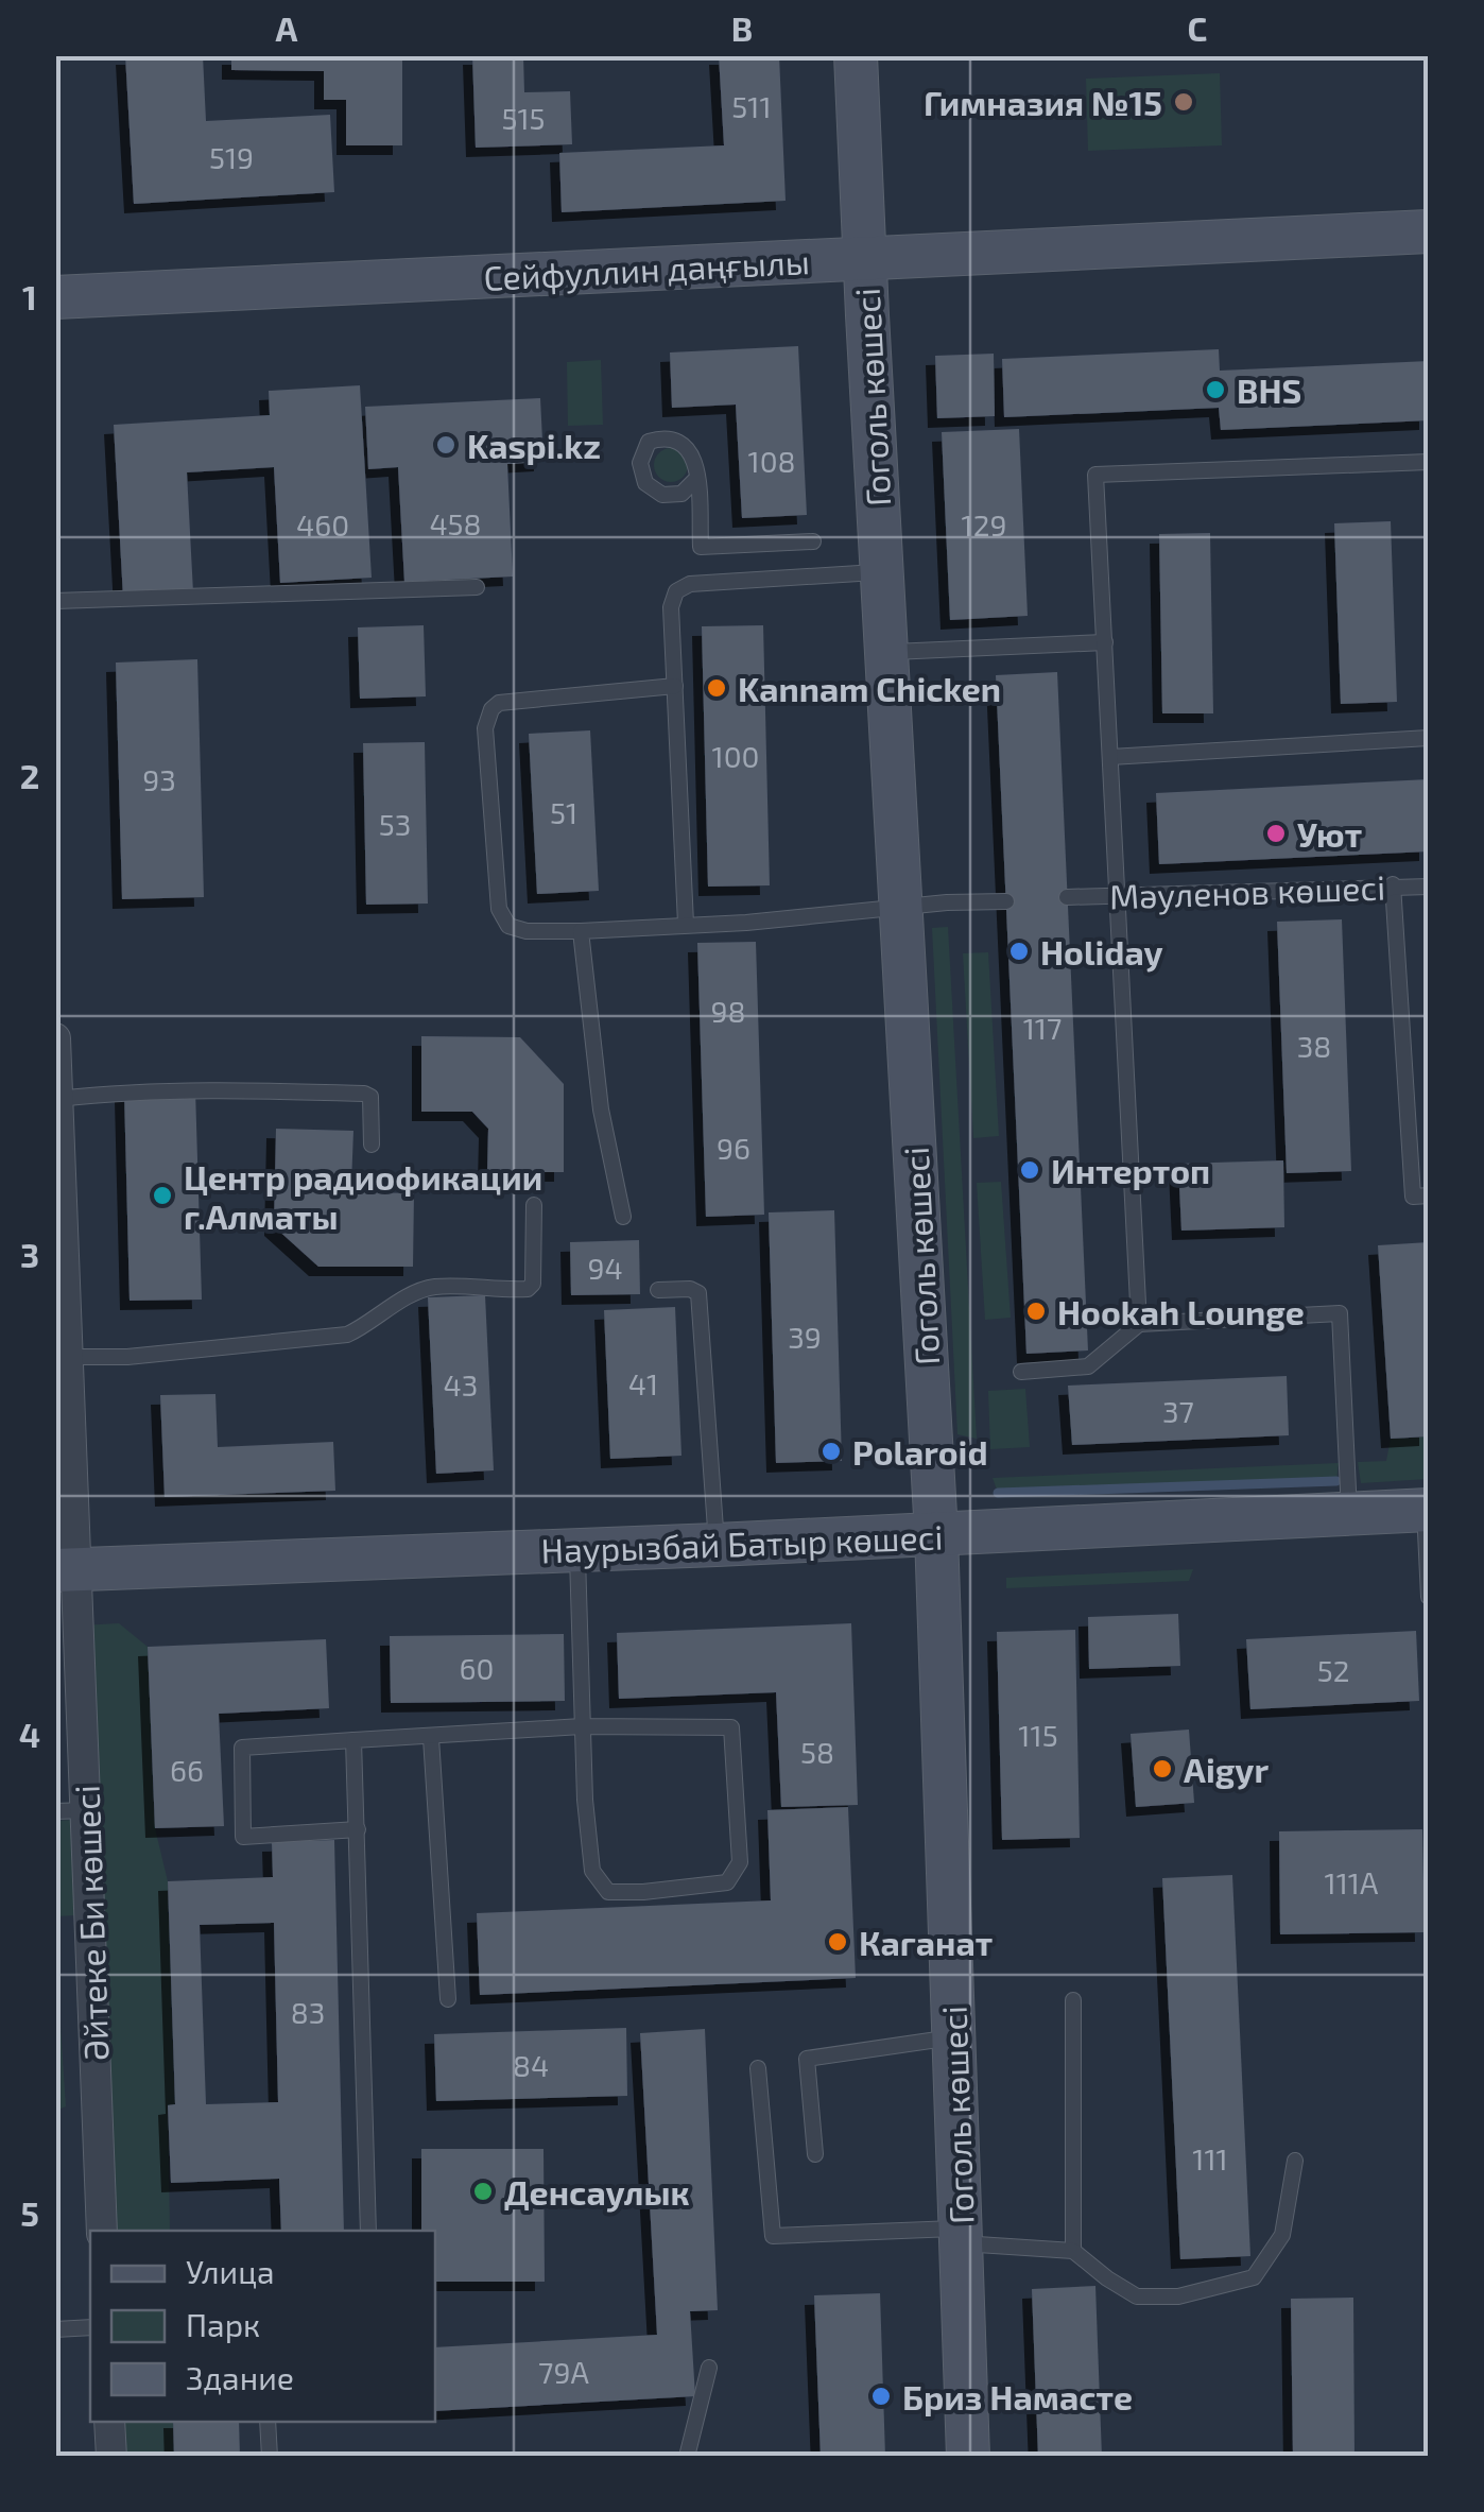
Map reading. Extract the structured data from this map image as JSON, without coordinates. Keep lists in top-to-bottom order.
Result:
{
  "streets": {
    "main road": ["Сейфуллин даңғылы", "Гоголь көшесі", "Наурызбай Батыр көшесі"],
    "street": ["Әйтеке Би көшесі"],
    "lane": ["Мәуленов көшесі"]
  },
  "crossings": [
    ["Сейфуллин даңғылы", "Гоголь көшесі"],
    ["Гоголь көшесі", "Наурызбай Батыр көшесі"],
    ["Наурызбай Батыр көшесі", "Әйтеке Би көшесі"]
  ],
  "places": [
    "Гимназия №15",
    "BHS",
    "Kaspi.kz",
    "Kannam Chicken",
    "Уют",
    "Holiday",
    "Интертоп",
    "Центр радиофикации г.Алматы",
    "Hookah Lounge",
    "Polaroid",
    "Aigyr",
    "Каганат",
    "Денсаулык",
    "Бриз Намасте"
  ],
  "house_numbers": [
    "511",
    "515",
    "519",
    "108",
    "458",
    "460",
    "129",
    "100",
    "93",
    "51",
    "53",
    "98",
    "117",
    "38",
    "96",
    "94",
    "39",
    "41",
    "43",
    "37",
    "60",
    "52",
    "115",
    "58",
    "66",
    "111А",
    "83",
    "84",
    "111",
    "79А"
  ],
  "legend": ["Улица", "Парк", "Здание"],
  "grid": {
    "columns": ["A", "B", "C"],
    "rows": [
      "1",
      "2",
      "3",
      "4",
      "5"
    ]
  }
}
